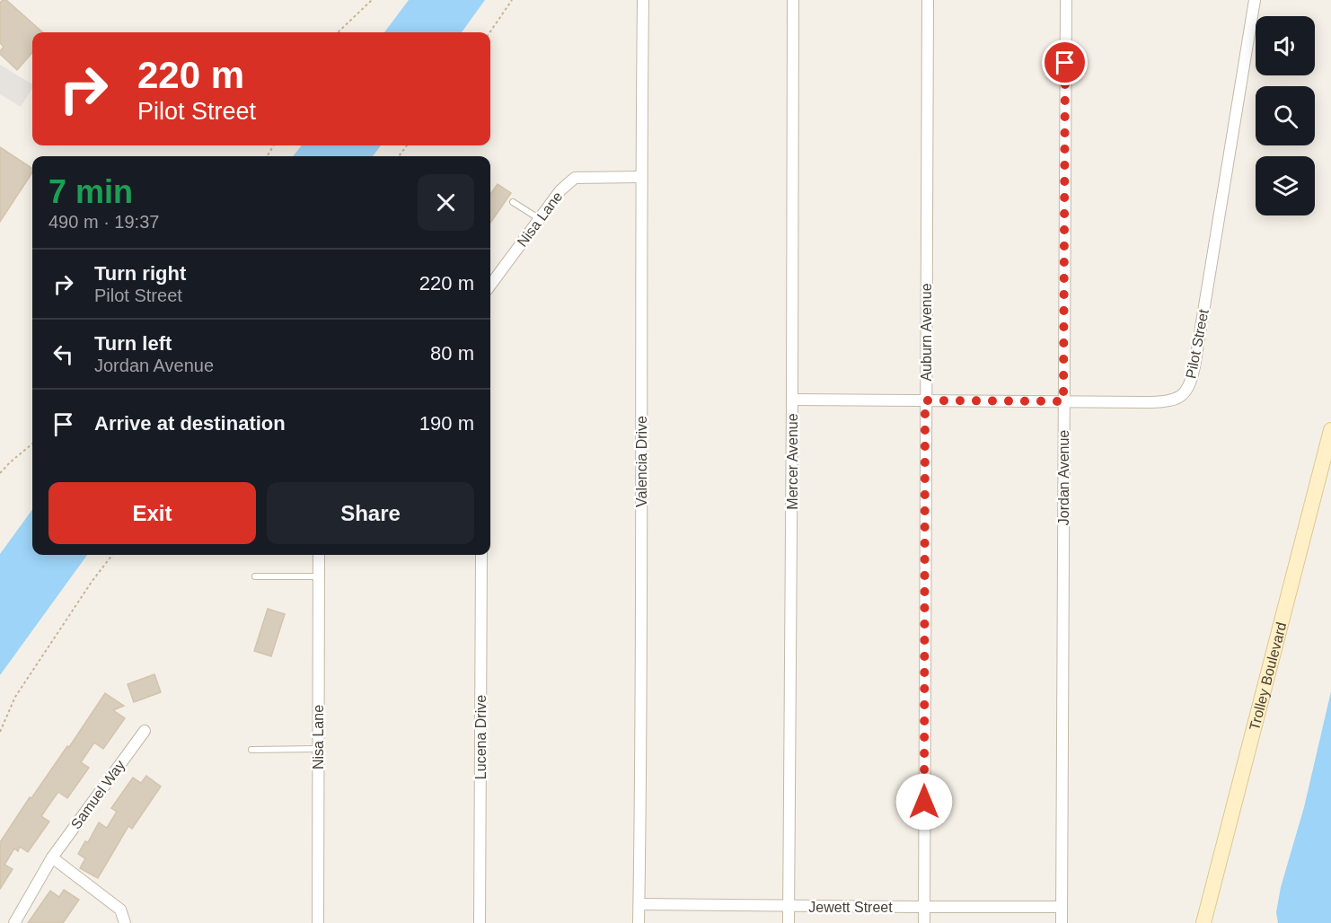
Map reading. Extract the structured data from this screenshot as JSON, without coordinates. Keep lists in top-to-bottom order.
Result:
{
  "streets": {
    "street": [
      "Nisa Lane",
      "Auburn Avenue",
      "Pilot Street",
      "Valencia Drive",
      "Mercer Avenue",
      "Jordan Avenue",
      "Trolley Boulevard",
      "Lucena Drive",
      "Samuel Way",
      "Jewett Street"
    ]
  },
  "crossings": [
    ["Nisa Lane", "Valencia Drive"],
    ["Auburn Avenue", "Pilot Street"],
    ["Auburn Avenue", "Jewett Street"],
    ["Pilot Street", "Mercer Avenue"],
    ["Pilot Street", "Jordan Avenue"],
    ["Valencia Drive", "Jewett Street"],
    ["Mercer Avenue", "Jewett Street"],
    ["Jordan Avenue", "Jewett Street"]
  ],
  "page": {
    "turn": ["220 m", "Pilot Street"],
    "heading": ["7 min", "490 m · 19:37"],
    "list": [
      {
        "name": "Turn right",
        "note": "Pilot Street",
        "value": "220 m"
      },
      {
        "name": "Turn left",
        "note": "Jordan Avenue",
        "value": "80 m"
      },
      {
        "name": "Arrive at destination",
        "value": "190 m"
      }
    ],
    "buttons": ["Exit", "Share"]
  }
}
